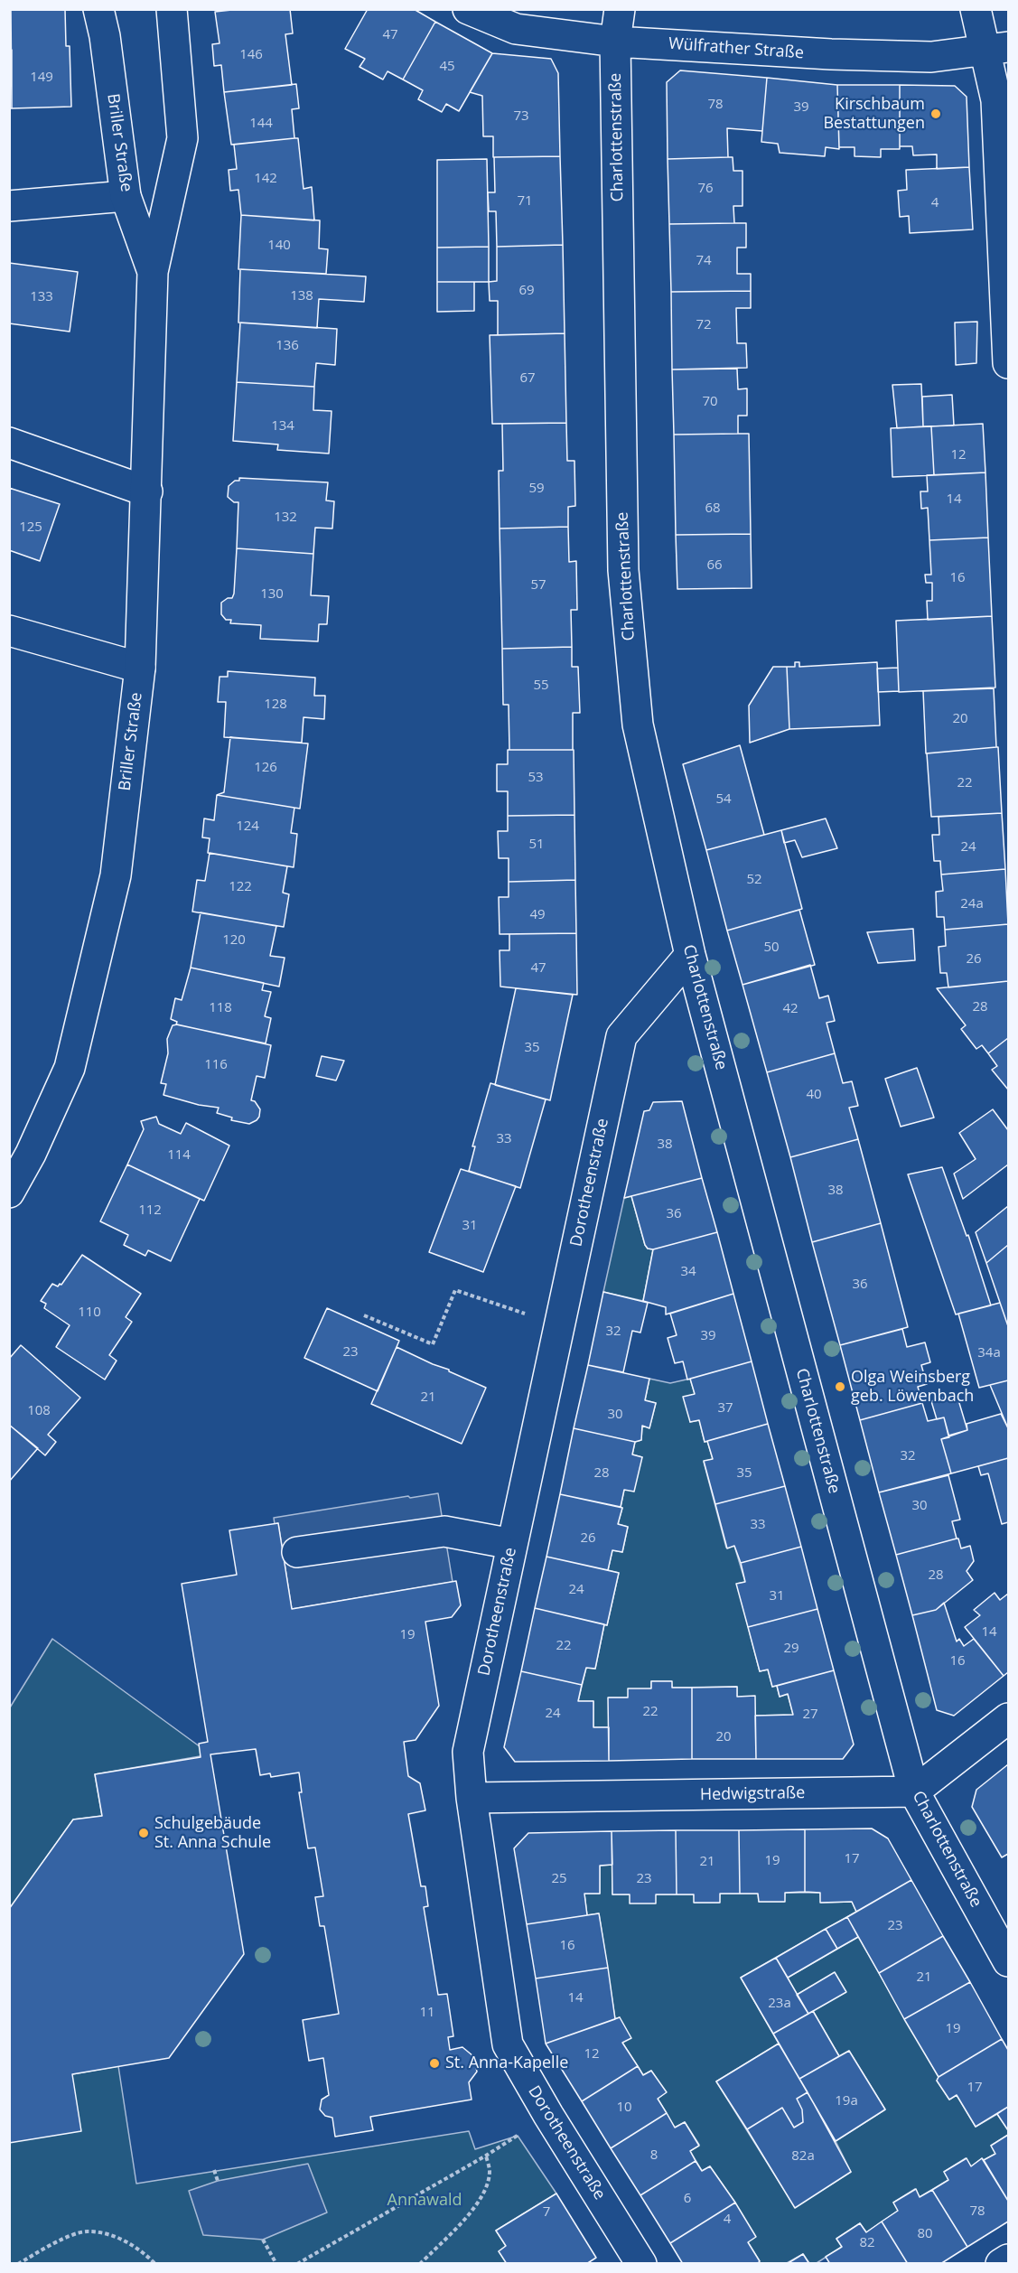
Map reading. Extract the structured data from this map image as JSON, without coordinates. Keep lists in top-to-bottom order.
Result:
{
  "streets": {
    "street": [
      "Wülfrather Straße",
      "Charlottenstraße",
      "Briller Straße",
      "Dorotheenstraße",
      "Hedwigstraße"
    ]
  },
  "crossings": [
    ["Wülfrather Straße", "Charlottenstraße"],
    ["Charlottenstraße", "Dorotheenstraße"],
    ["Charlottenstraße", "Hedwigstraße"],
    ["Dorotheenstraße", "Hedwigstraße"]
  ],
  "parks": ["Annawald"],
  "places": [
    "Kirschbaum Bestattungen",
    "Olga Weinsberg geb. Löwenbach",
    "Schulgebäude St. Anna Schule",
    "St. Anna-Kapelle"
  ],
  "house_numbers": [
    "47",
    "146",
    "45",
    "149",
    "78",
    "39",
    "73",
    "144",
    "142",
    "76",
    "71",
    "4",
    "140",
    "74",
    "69",
    "138",
    "133",
    "72",
    "136",
    "67",
    "70",
    "134",
    "12",
    "59",
    "14",
    "68",
    "132",
    "125",
    "66",
    "16",
    "57",
    "130",
    "55",
    "128",
    "20",
    "126",
    "53",
    "22",
    "54",
    "124",
    "51",
    "24",
    "52",
    "122",
    "24a",
    "49",
    "120",
    "50",
    "26",
    "47",
    "28",
    "118",
    "42",
    "35",
    "116",
    "40",
    "33",
    "38",
    "114",
    "38",
    "112",
    "36",
    "31",
    "34",
    "36",
    "110",
    "32",
    "39",
    "23",
    "34a",
    "21",
    "37",
    "108",
    "30",
    "32",
    "28",
    "35",
    "30",
    "33",
    "26",
    "28",
    "24",
    "31",
    "14",
    "19",
    "22",
    "29",
    "16",
    "22",
    "24",
    "27",
    "20",
    "17",
    "19",
    "21",
    "25",
    "23",
    "23",
    "16",
    "21",
    "14",
    "23a",
    "11",
    "19",
    "12",
    "17",
    "19a",
    "10",
    "8",
    "82a",
    "6",
    "78",
    "7",
    "4",
    "80",
    "82"
  ]
}
